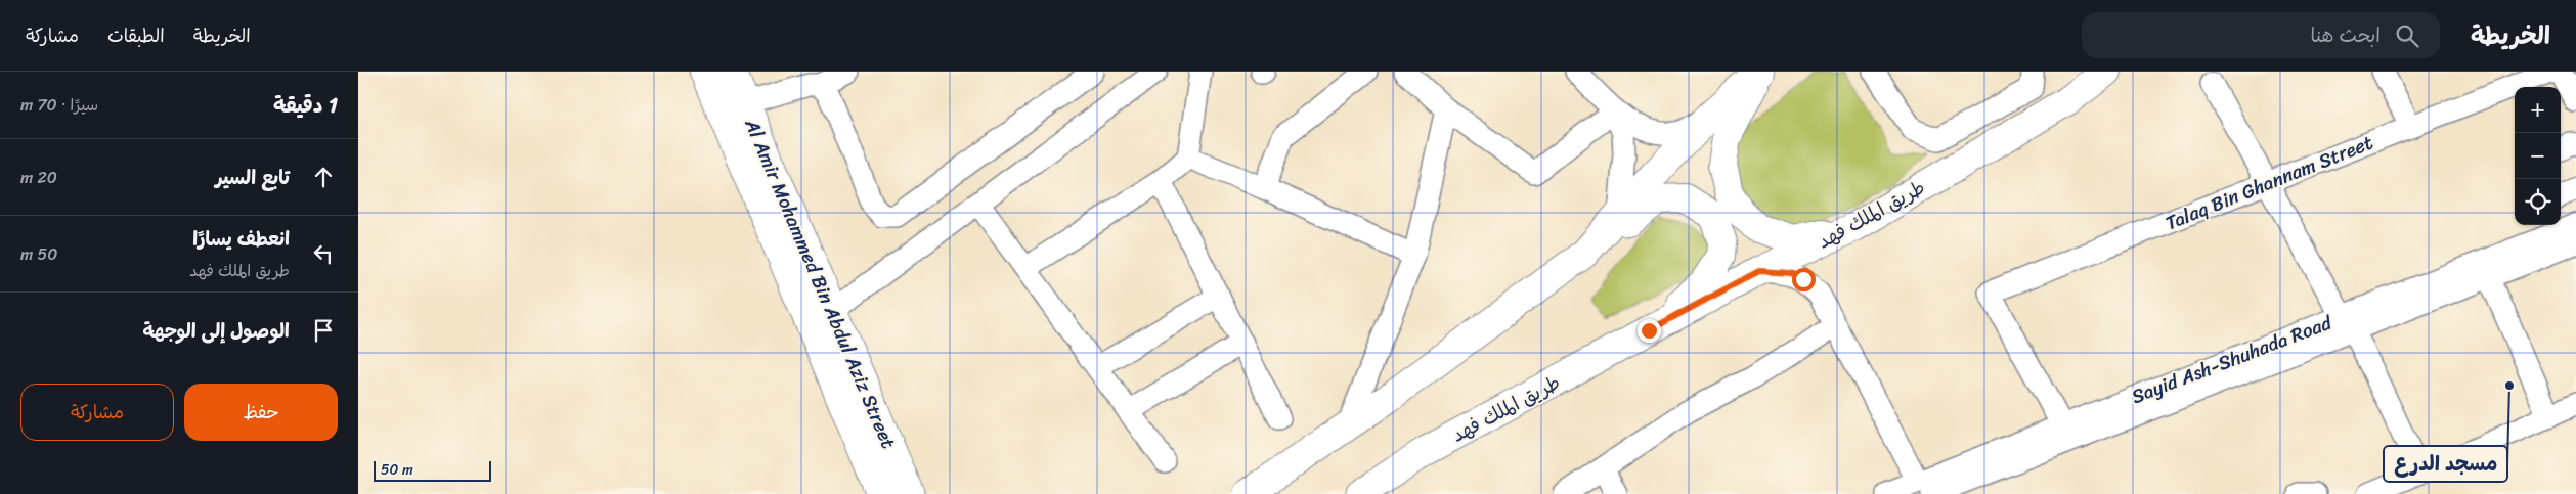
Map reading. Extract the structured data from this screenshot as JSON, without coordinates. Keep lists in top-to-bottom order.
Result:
{
  "streets": {
    "main road": ["طريق الملك فهد", "Al Amir Mohammed Bin Abdul Aziz Street"],
    "street": ["Talaq Bin Ghannam Street", "Sayid Ash-Shuhada Road"]
  },
  "crossings": [
    ["Talaq Bin Ghannam Street", "Sayid Ash-Shuhada Road"]
  ],
  "places": ["مسجد الدرع"],
  "scale_bar": "50 m",
  "page": {
    "header": "الخريطة",
    "search": "ابحث هنا",
    "nav": ["الخريطة", "الطبقات", "مشاركة"],
    "heading": ["1 دقيقة", "سيرًا · 70 m"],
    "map_buttons": ["+", "−"],
    "list": [
      ["تابع السير", "20 m"],
      ["انعطف يسارًا", "طريق الملك فهد", "50 m"],
      "الوصول إلى الوجهة"
    ],
    "buttons": ["حفظ", "مشاركة"],
    "scale": "50 m"
  }
}
